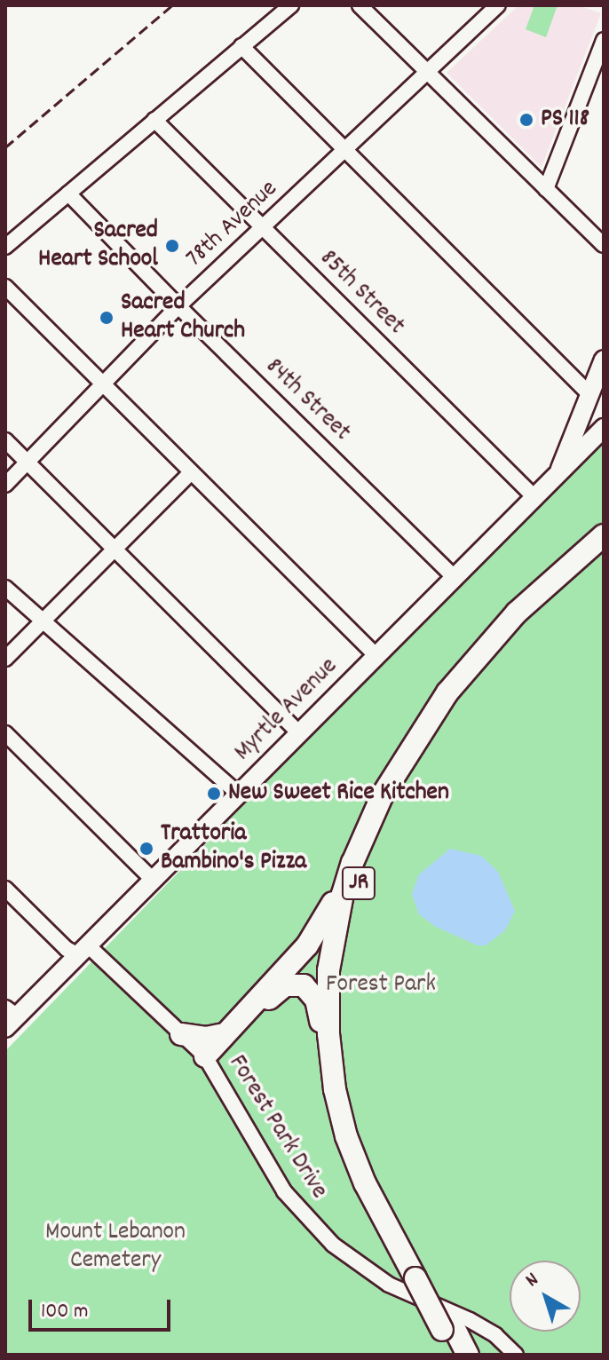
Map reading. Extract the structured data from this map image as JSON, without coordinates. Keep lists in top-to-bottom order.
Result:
{
  "streets": {
    "highway": ["JR"],
    "main road": ["Myrtle Avenue"],
    "street": [
      "78th Avenue",
      "85th Street",
      "84th Street",
      "Forest Park Drive"
    ]
  },
  "crossings": [
    ["78th Avenue", "85th Street"],
    ["78th Avenue", "84th Street"],
    ["85th Street", "Myrtle Avenue"],
    ["84th Street", "Myrtle Avenue"],
    ["Myrtle Avenue", "Forest Park Drive"]
  ],
  "parks": ["Forest Park", "Mount Lebanon Cemetery"],
  "places": [
    "PS 118",
    "Sacred Heart School",
    "Sacred Heart Church",
    "New Sweet Rice Kitchen",
    "Trattoria Bambino's Pizza"
  ],
  "scale_bar": "100 m",
  "north": "top left"
}
